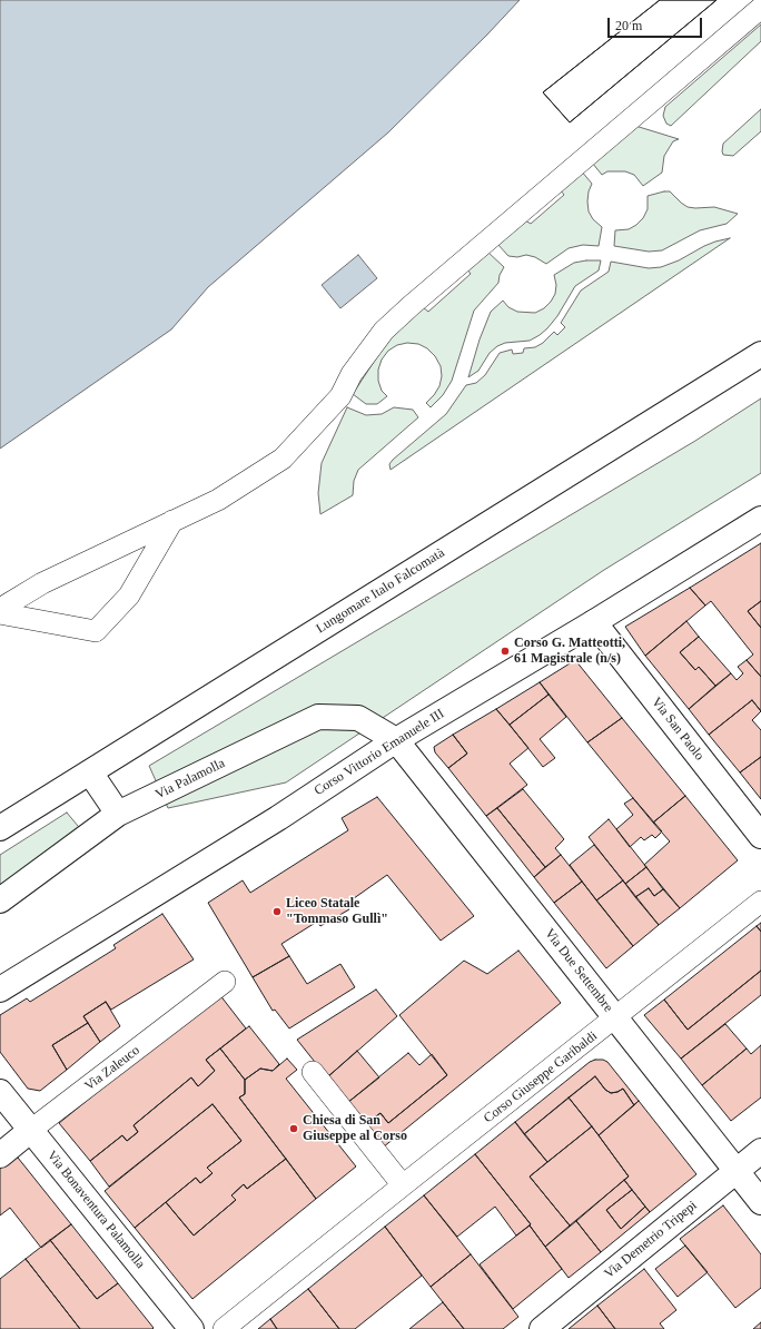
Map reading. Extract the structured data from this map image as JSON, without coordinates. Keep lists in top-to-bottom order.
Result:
{
  "streets": {
    "street": [
      "Lungomare Italo Falcomatà",
      "Via San Paolo",
      "Corso Vittorio Emanuele III",
      "Via Palamolla",
      "Via Due Settembre",
      "Via Zaleuco",
      "Corso Giuseppe Garibaldi",
      "Via Bonaventura Palamolla",
      "Via Demetrio Tripepi"
    ]
  },
  "crossings": [
    ["Via San Paolo", "Corso Vittorio Emanuele III"],
    ["Corso Vittorio Emanuele III", "Via Palamolla"],
    ["Corso Vittorio Emanuele III", "Via Due Settembre"],
    ["Via Palamolla", "Via Due Settembre"],
    ["Via Due Settembre", "Corso Giuseppe Garibaldi"],
    ["Via Due Settembre", "Via Demetrio Tripepi"],
    ["Via Zaleuco", "Via Bonaventura Palamolla"]
  ],
  "places": ["Corso G. Matteotti, 61 Magistrale (n/s)", "Liceo Statale \"Tommaso Gullì\"", "Chiesa di San Giuseppe al Corso"],
  "scale_bar": "20 m"
}
